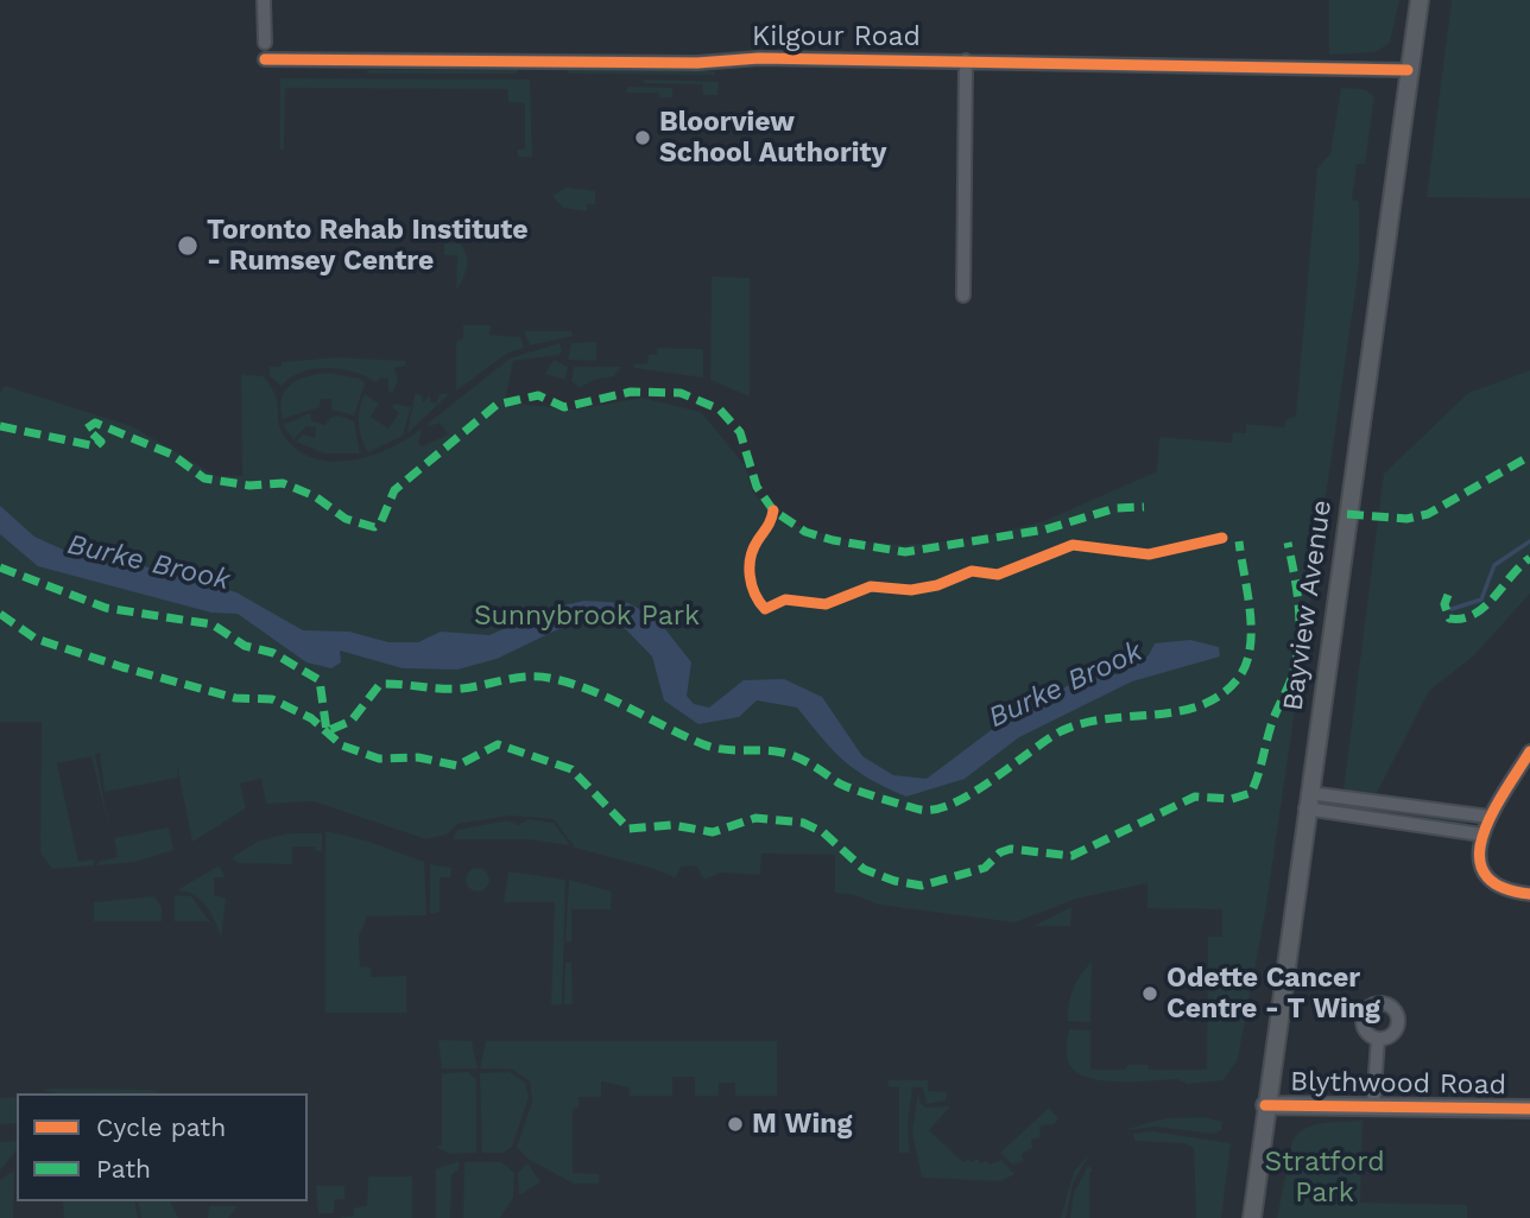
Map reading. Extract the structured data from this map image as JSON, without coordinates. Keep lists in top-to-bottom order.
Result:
{
  "streets": {
    "main road": ["Bayview Avenue", "Blythwood Road"],
    "street": ["Kilgour Road"]
  },
  "crossings": [
    ["Kilgour Road", "Bayview Avenue"],
    ["Bayview Avenue", "Blythwood Road"]
  ],
  "water": ["Burke Brook"],
  "parks": ["Sunnybrook Park", "Stratford Park"],
  "places": [
    "Bloorview School Authority",
    "Toronto Rehab Institute - Rumsey Centre",
    "Odette Cancer Centre - T Wing",
    "M Wing"
  ],
  "legend": ["Cycle path", "Path"]
}
